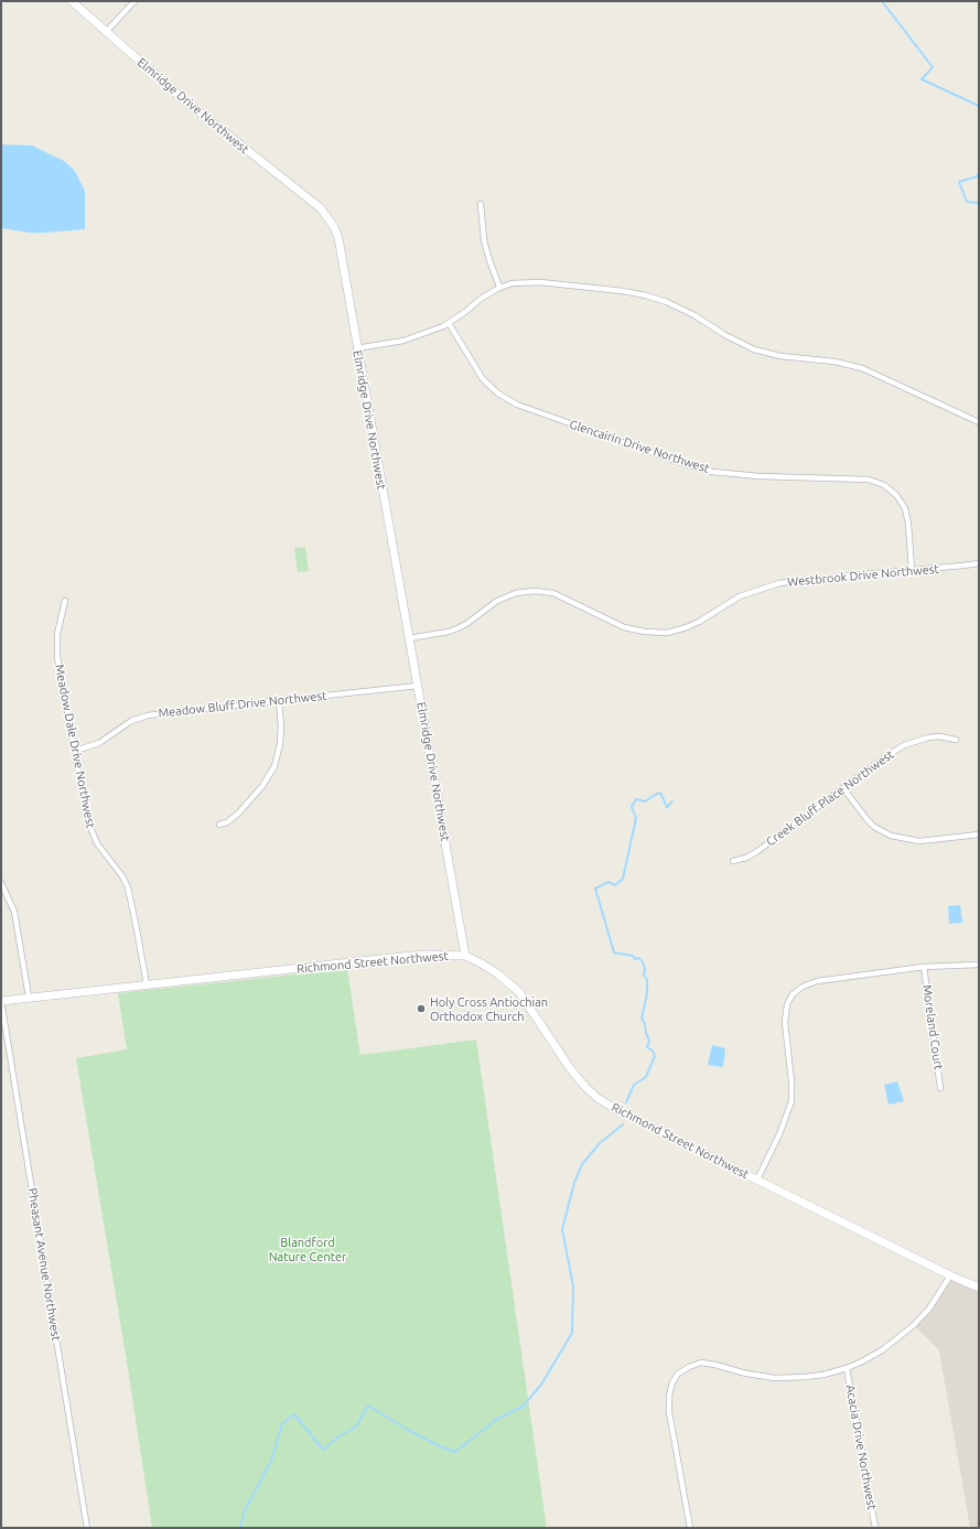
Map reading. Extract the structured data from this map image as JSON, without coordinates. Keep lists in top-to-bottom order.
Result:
{
  "streets": {
    "street": [
      "Elmridge Drive Northwest",
      "Glencairin Drive Northwest",
      "Westbrook Drive Northwest",
      "Meadow Bluff Drive Northwest",
      "Meadow Dale Drive Northwest",
      "Creek Bluff Place Northwest",
      "Richmond Street Northwest",
      "Moreland Court",
      "Pheasant Avenue Northwest",
      "Acacia Drive Northwest"
    ]
  },
  "crossings": [
    ["Elmridge Drive Northwest", "Westbrook Drive Northwest"],
    ["Elmridge Drive Northwest", "Meadow Bluff Drive Northwest"],
    ["Elmridge Drive Northwest", "Richmond Street Northwest"],
    ["Glencairin Drive Northwest", "Westbrook Drive Northwest"],
    ["Meadow Bluff Drive Northwest", "Meadow Dale Drive Northwest"],
    ["Meadow Dale Drive Northwest", "Richmond Street Northwest"],
    ["Richmond Street Northwest", "Pheasant Avenue Northwest"],
    ["Richmond Street Northwest", "Acacia Drive Northwest"]
  ],
  "parks": ["Blandford Nature Center"],
  "places": ["Holy Cross Antiochian Orthodox Church"]
}
